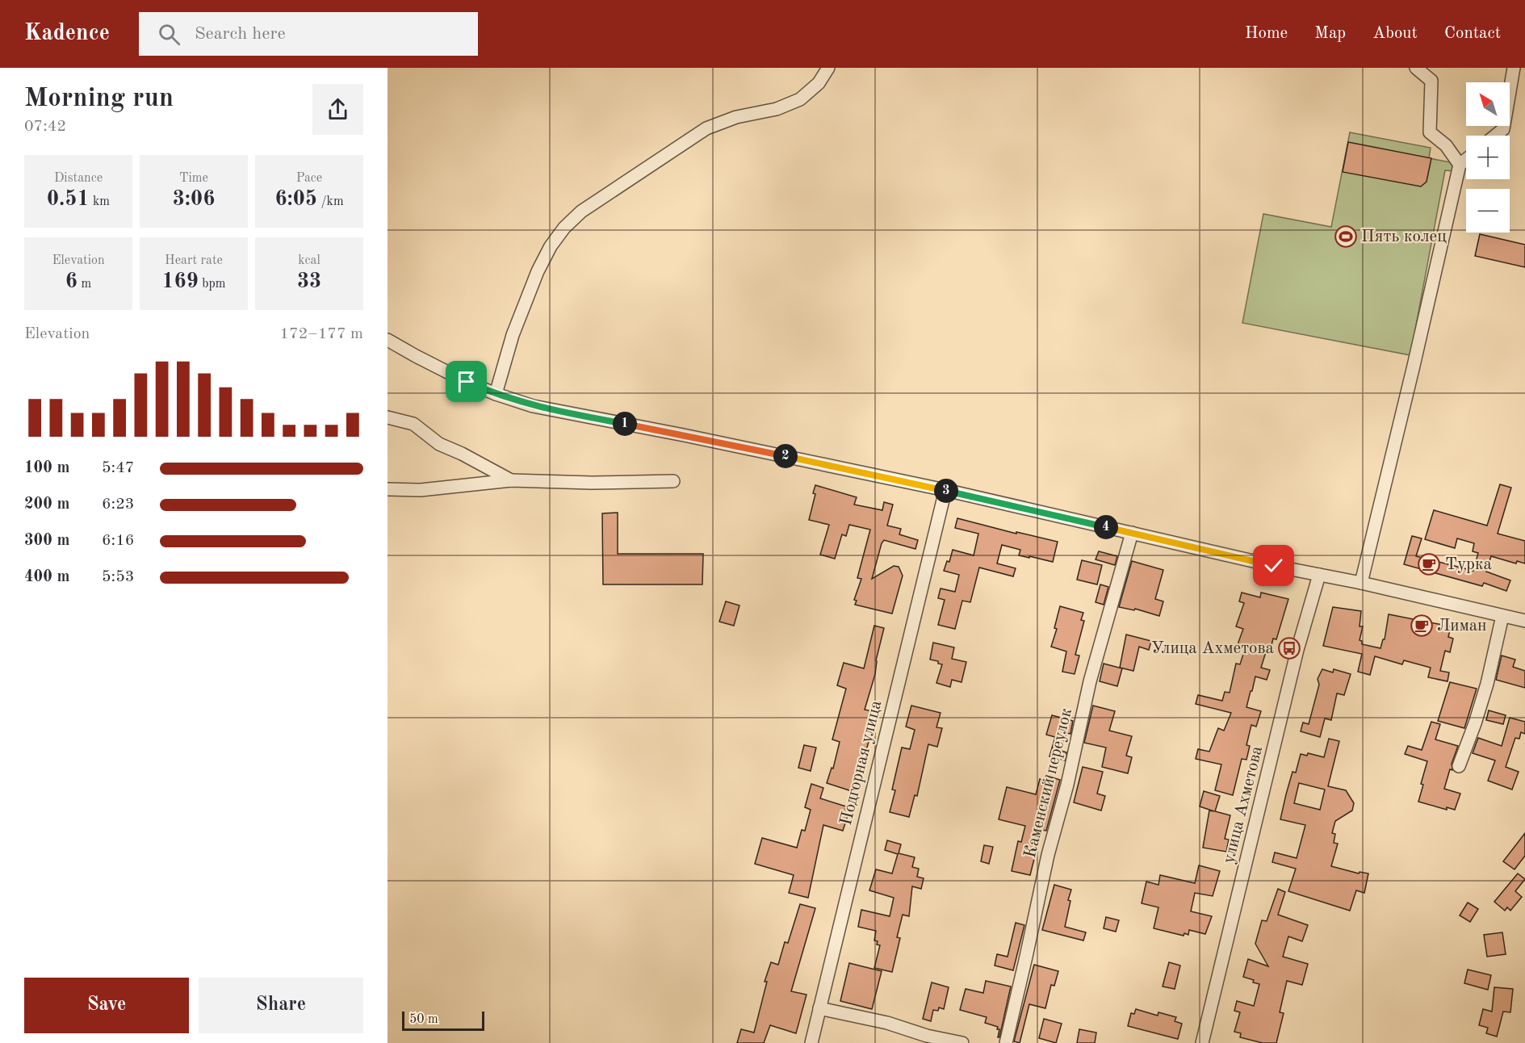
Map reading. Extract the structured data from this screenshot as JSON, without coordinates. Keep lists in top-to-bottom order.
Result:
{
  "streets": {
    "street": ["Подгорная улица", "Каменский переулок", "улица Ахметова"]
  },
  "places": {
    "sports": ["Пять колец"],
    "cafe": ["Турка", "Лиман"],
    "bus stop": ["Улица Ахметова"]
  },
  "scale_bar": "50 m",
  "north": "top left",
  "page": {
    "header": "Kadence",
    "search": "Search here",
    "nav": [
      "Home",
      "Map",
      "About",
      "Contact"
    ],
    "heading": ["Morning run", "07:42"],
    "map_buttons": ["+", "−"],
    "stats": [
      ["Distance", "0.51 km"],
      ["Time", "3:06"],
      ["Pace", "6:05 /km"],
      ["Elevation", "6 m"],
      ["Heart rate", "169 bpm"],
      ["kcal", "33"]
    ],
    "chart": ["Elevation", "172–177 m"],
    "pins": [
      "1",
      "2",
      "3",
      "4"
    ],
    "list": [
      {
        "name": "100 m",
        "note": "5:47"
      },
      {
        "name": "200 m",
        "note": "6:23"
      },
      {
        "name": "300 m",
        "note": "6:16"
      },
      {
        "name": "400 m",
        "note": "5:53"
      }
    ],
    "buttons": ["Save", "Share"],
    "scale": "50 m"
  }
}
